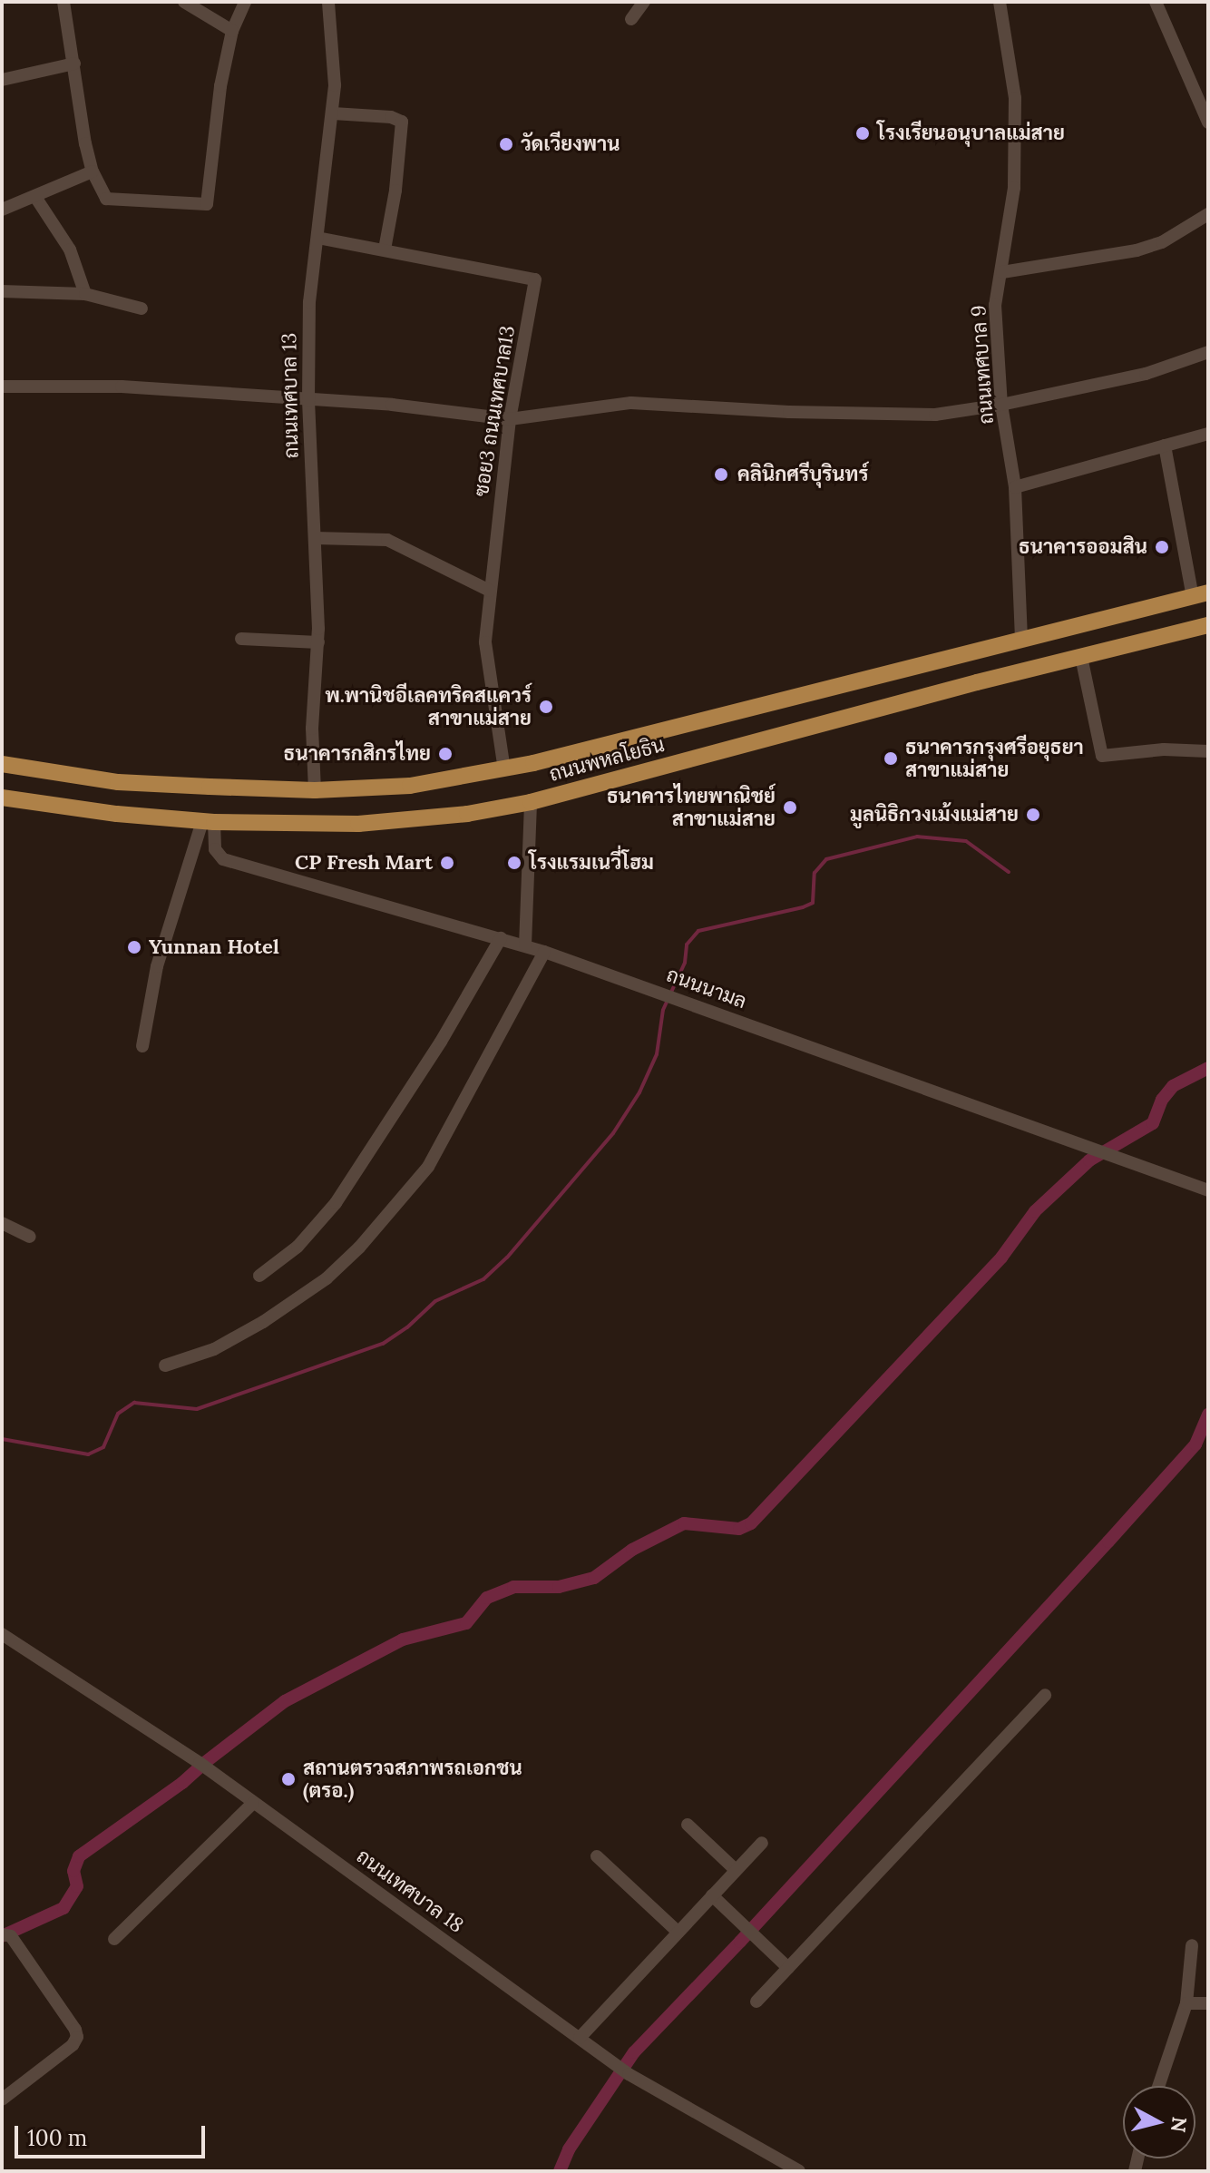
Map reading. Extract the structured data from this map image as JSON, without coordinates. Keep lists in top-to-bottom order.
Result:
{
  "streets": {
    "main road": ["ถนนพหลโยธิน"],
    "street": [
      "ถนนเทศบาล 9",
      "ถนนเทศบาล 13",
      "ซอย3 ถนนเทศบาล13",
      "ถนนนามล",
      "ถนนเทศบาล 18"
    ]
  },
  "crossings": [
    ["ถนนเทศบาล 9", "ถนนพหลโยธิน"],
    ["ถนนเทศบาล 13", "ซอย3 ถนนเทศบาล13"],
    ["ถนนเทศบาล 13", "ถนนพหลโยธิน"],
    ["ซอย3 ถนนเทศบาล13", "ถนนพหลโยธิน"],
    ["ถนนพหลโยธิน", "ถนนนามล"]
  ],
  "places": [
    "โรงเรียนอนุบาลแม่สาย",
    "วัดเวียงพาน",
    "คลินิกศรีบุรินทร์",
    "ธนาคารออมสิน",
    "พ.พานิชอีเลคทริคสแควร์ สาขาแม่สาย",
    "ธนาคารกสิกรไทย",
    "ธนาคารกรุงศรีอยุธยา สาขาแม่สาย",
    "ธนาคารไทยพาณิชย์ สาขาแม่สาย",
    "มูลนิธิกวงเม้งแม่สาย",
    "CP Fresh Mart",
    "โรงแรมเนวี่โฮม",
    "Yunnan Hotel",
    "สถานตรวจสภาพรถเอกชน (ตรอ.)"
  ],
  "scale_bar": "100 m",
  "north": "right"
}
